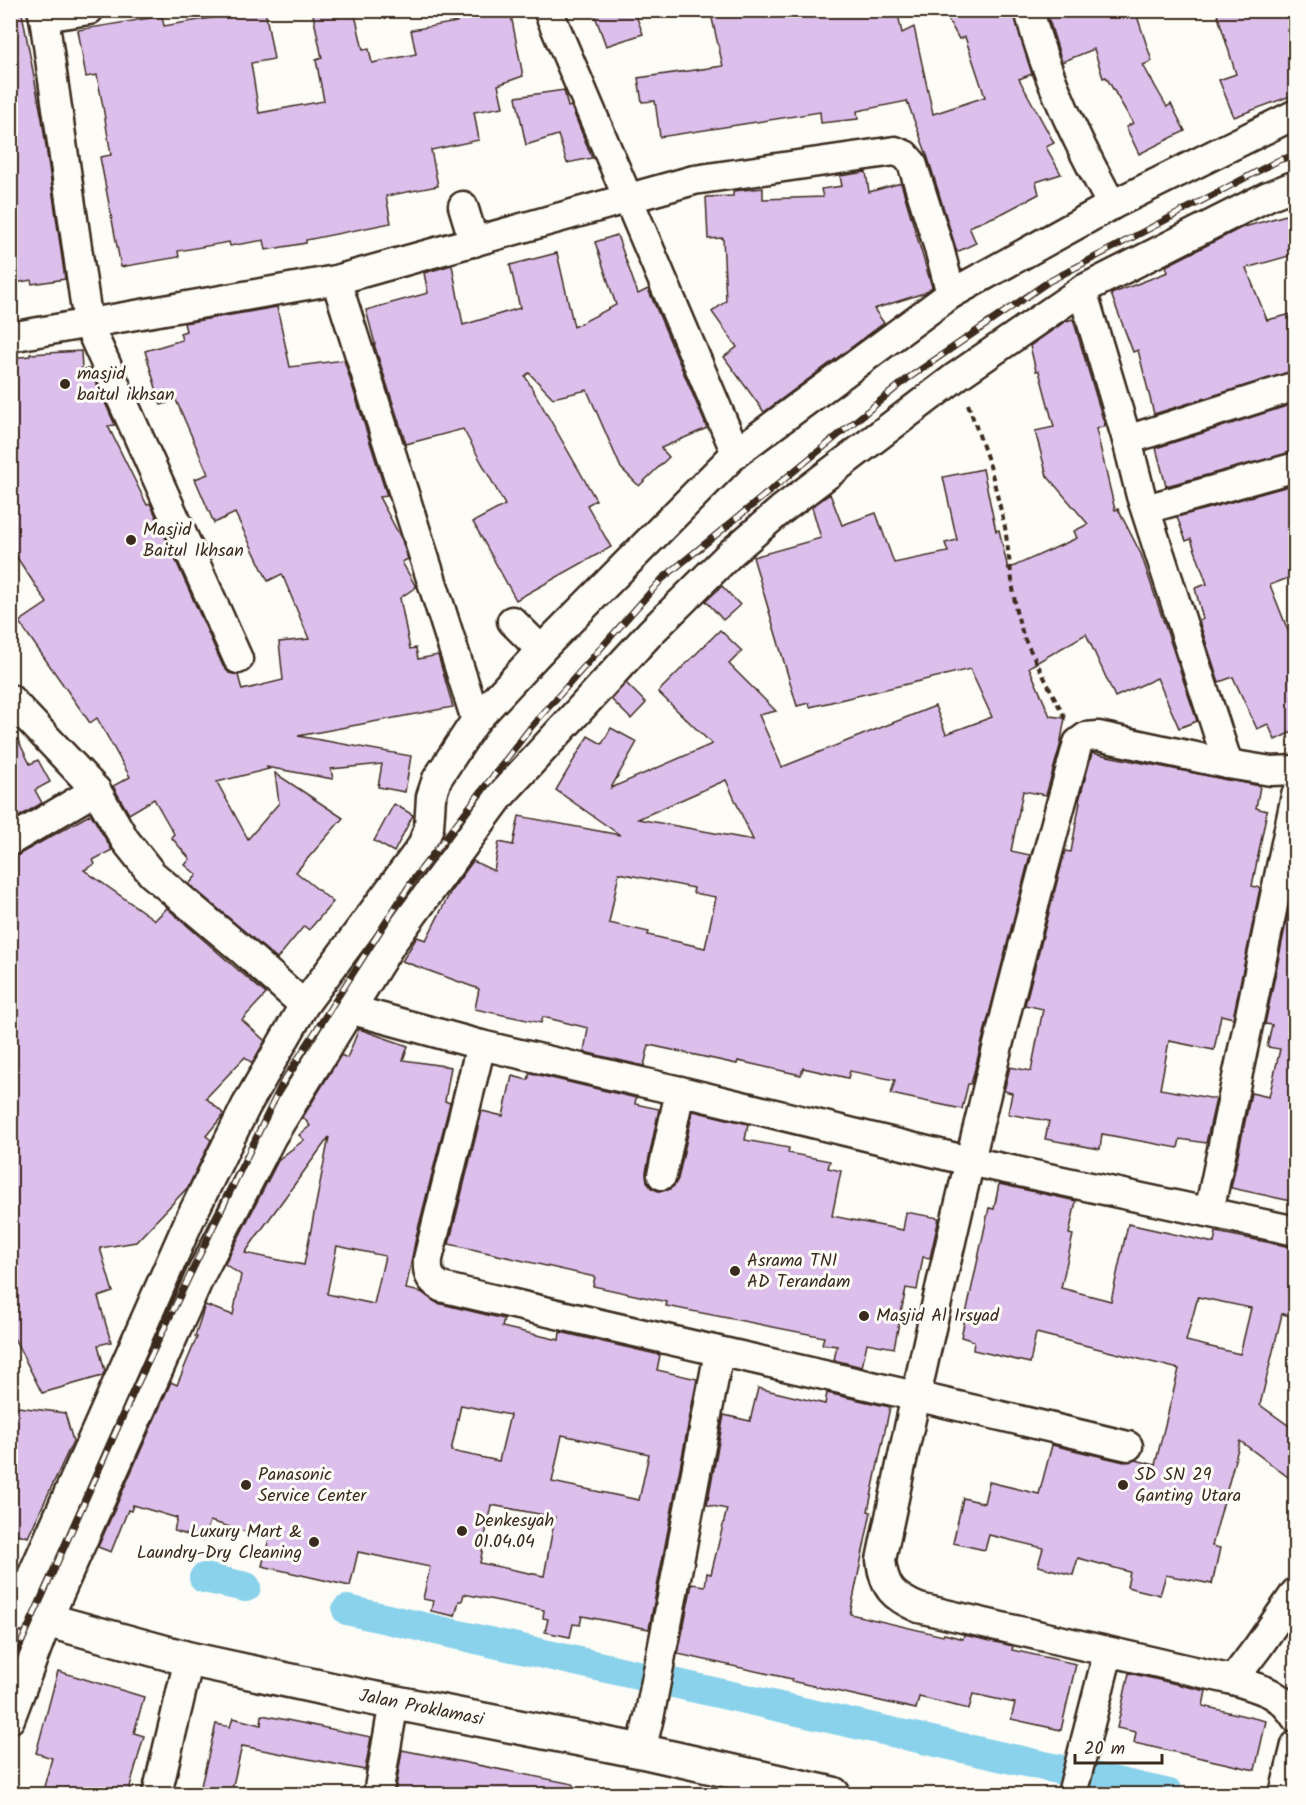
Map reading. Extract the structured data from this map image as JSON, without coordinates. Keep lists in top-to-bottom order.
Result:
{
  "streets": {
    "main road": ["Jalan Proklamasi"]
  },
  "places": [
    "masjid baitul ikhsan",
    "Masjid Baitul Ikhsan",
    "Asrama TNI AD Terandam",
    "Masjid Al Irsyad",
    "Panasonic Service Center",
    "SD SN 29 Ganting Utara",
    "Denkesyah 01.04.04",
    "Luxury Mart & Laundry-Dry Cleaning"
  ],
  "scale_bar": "20 m"
}
